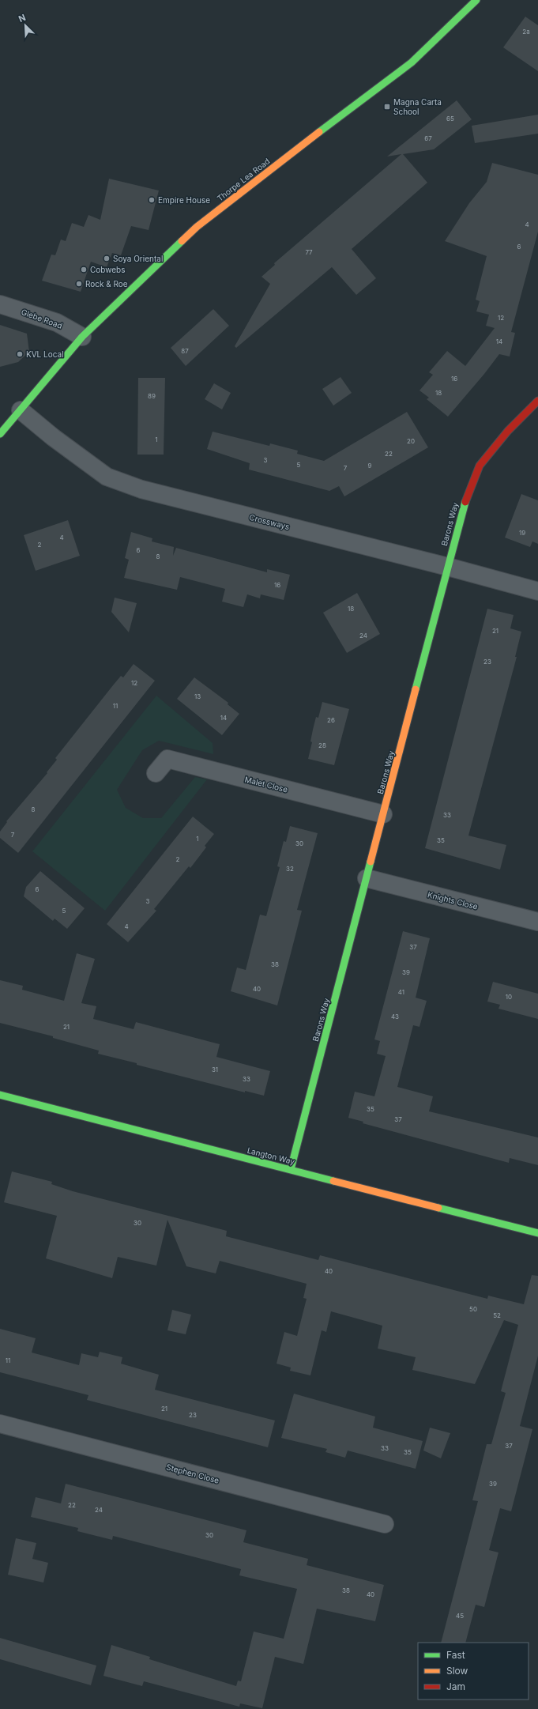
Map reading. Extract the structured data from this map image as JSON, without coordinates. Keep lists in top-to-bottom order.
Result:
{
  "streets": {
    "street": [
      "Thorpe Lea Road",
      "Glebe Road",
      "Crossways",
      "Barons Way",
      "Malet Close",
      "Knights Close",
      "Langton Way",
      "Stephen Close"
    ]
  },
  "crossings": [
    ["Thorpe Lea Road", "Glebe Road"],
    ["Thorpe Lea Road", "Crossways"],
    ["Crossways", "Barons Way"],
    ["Barons Way", "Malet Close"],
    ["Barons Way", "Knights Close"],
    ["Barons Way", "Langton Way"]
  ],
  "places": {
    "transit": ["Magna Carta School"],
    "other": [
      "Empire House",
      "Soya Oriental",
      "Cobwebs",
      "Rock & Roe",
      "KVL Local"
    ]
  },
  "house_numbers": [
    "2a",
    "65",
    "67",
    "4",
    "6",
    "77",
    "12",
    "14",
    "87",
    "16",
    "18",
    "89",
    "1",
    "20",
    "22",
    "3",
    "5",
    "9",
    "7",
    "19",
    "4",
    "2",
    "6",
    "8",
    "16",
    "18",
    "21",
    "24",
    "23",
    "12",
    "13",
    "11",
    "14",
    "26",
    "28",
    "8",
    "33",
    "7",
    "1",
    "35",
    "30",
    "2",
    "32",
    "6",
    "3",
    "5",
    "4",
    "37",
    "38",
    "39",
    "40",
    "41",
    "10",
    "43",
    "21",
    "31",
    "33",
    "35",
    "37",
    "30",
    "40",
    "50",
    "52",
    "11",
    "21",
    "23",
    "37",
    "33",
    "35",
    "39",
    "22",
    "24",
    "30",
    "38",
    "40",
    "45"
  ],
  "legend": ["Fast", "Slow", "Jam"],
  "north": "top left"
}
